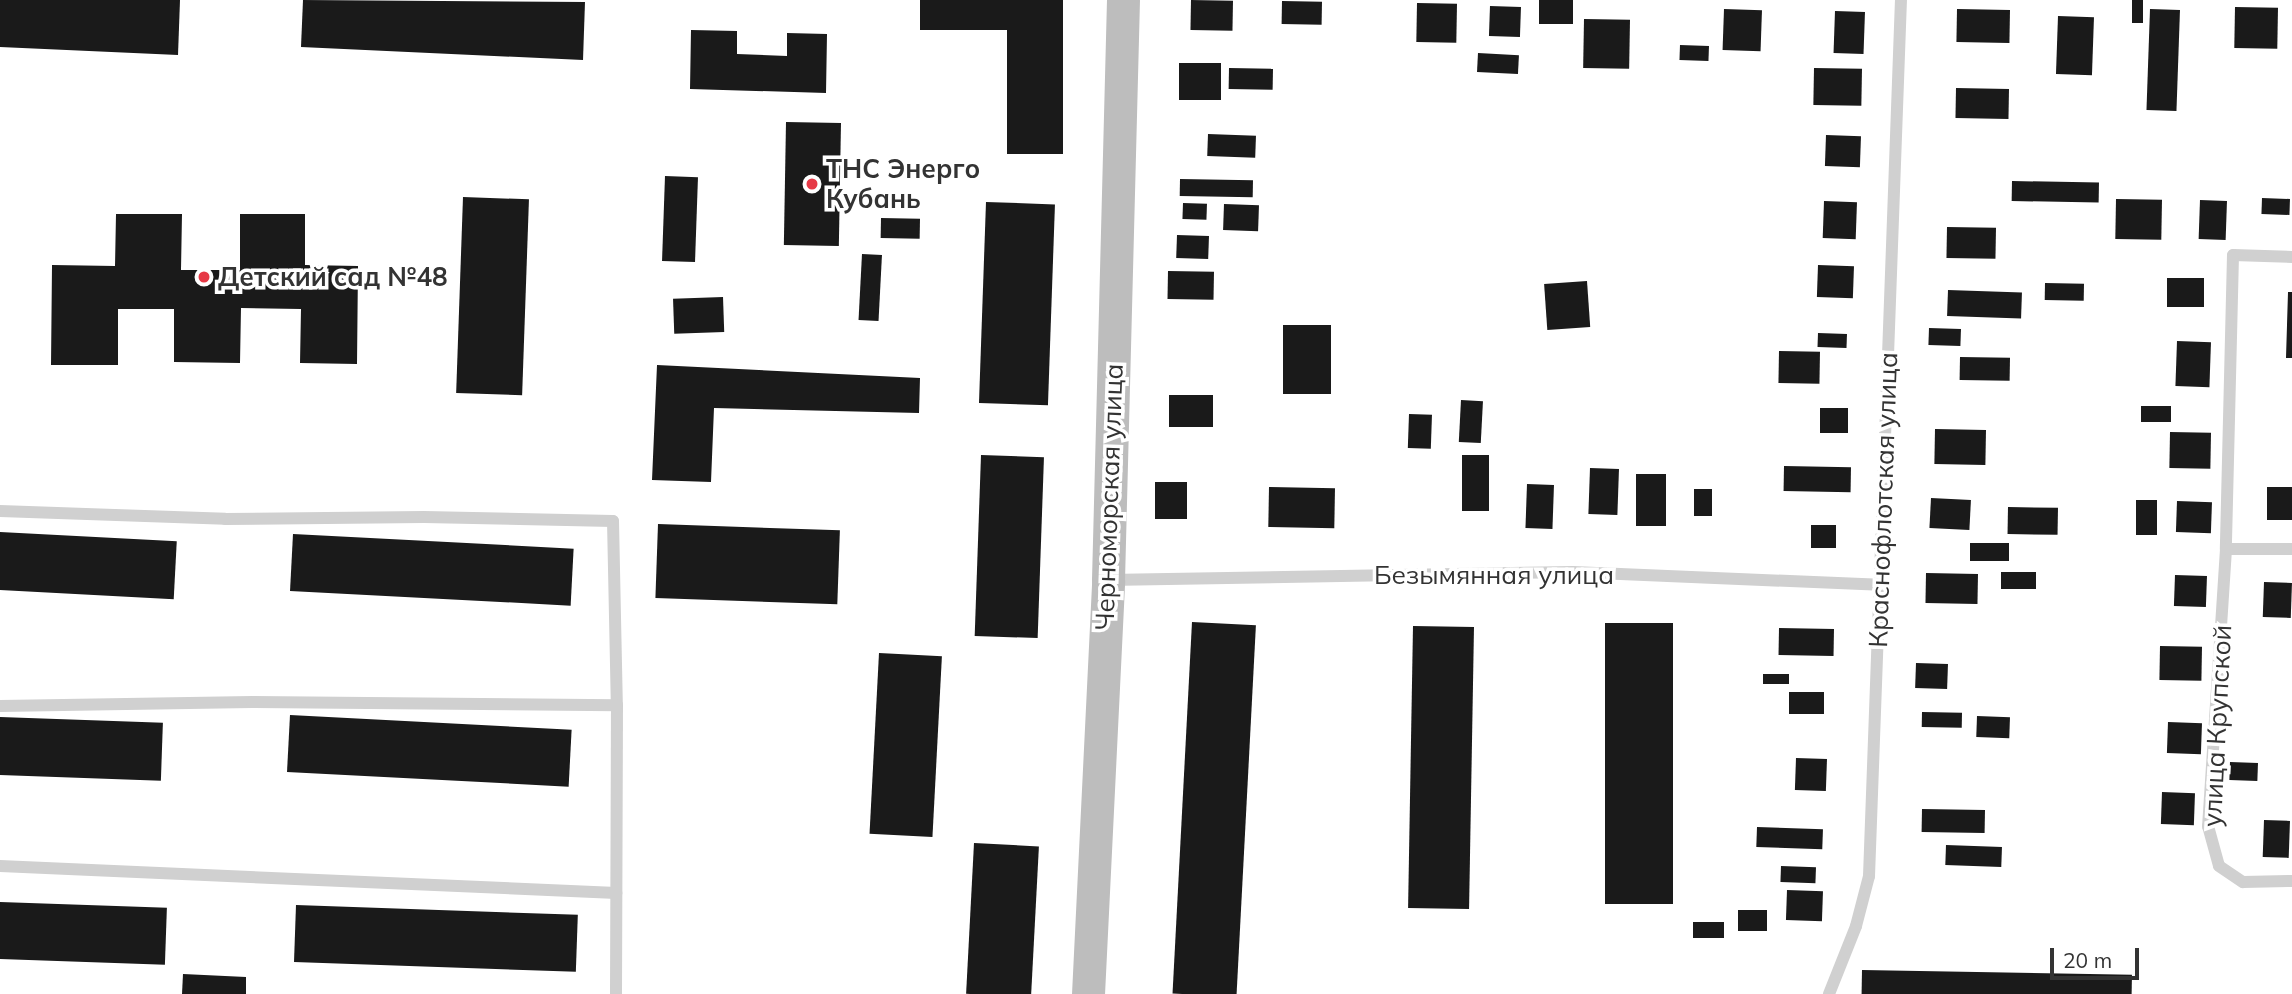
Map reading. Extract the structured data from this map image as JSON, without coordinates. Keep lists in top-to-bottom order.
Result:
{
  "streets": {
    "main road": ["Черноморская улица"],
    "lane": ["Краснофлотская улица", "Безымянная улица", "улица Крупской"]
  },
  "crossings": [
    ["Черноморская улица", "Безымянная улица"],
    ["Краснофлотская улица", "Безымянная улица"]
  ],
  "places": ["ТНС Энерго Кубань", "Детский сад №48"],
  "scale_bar": "20 m"
}
